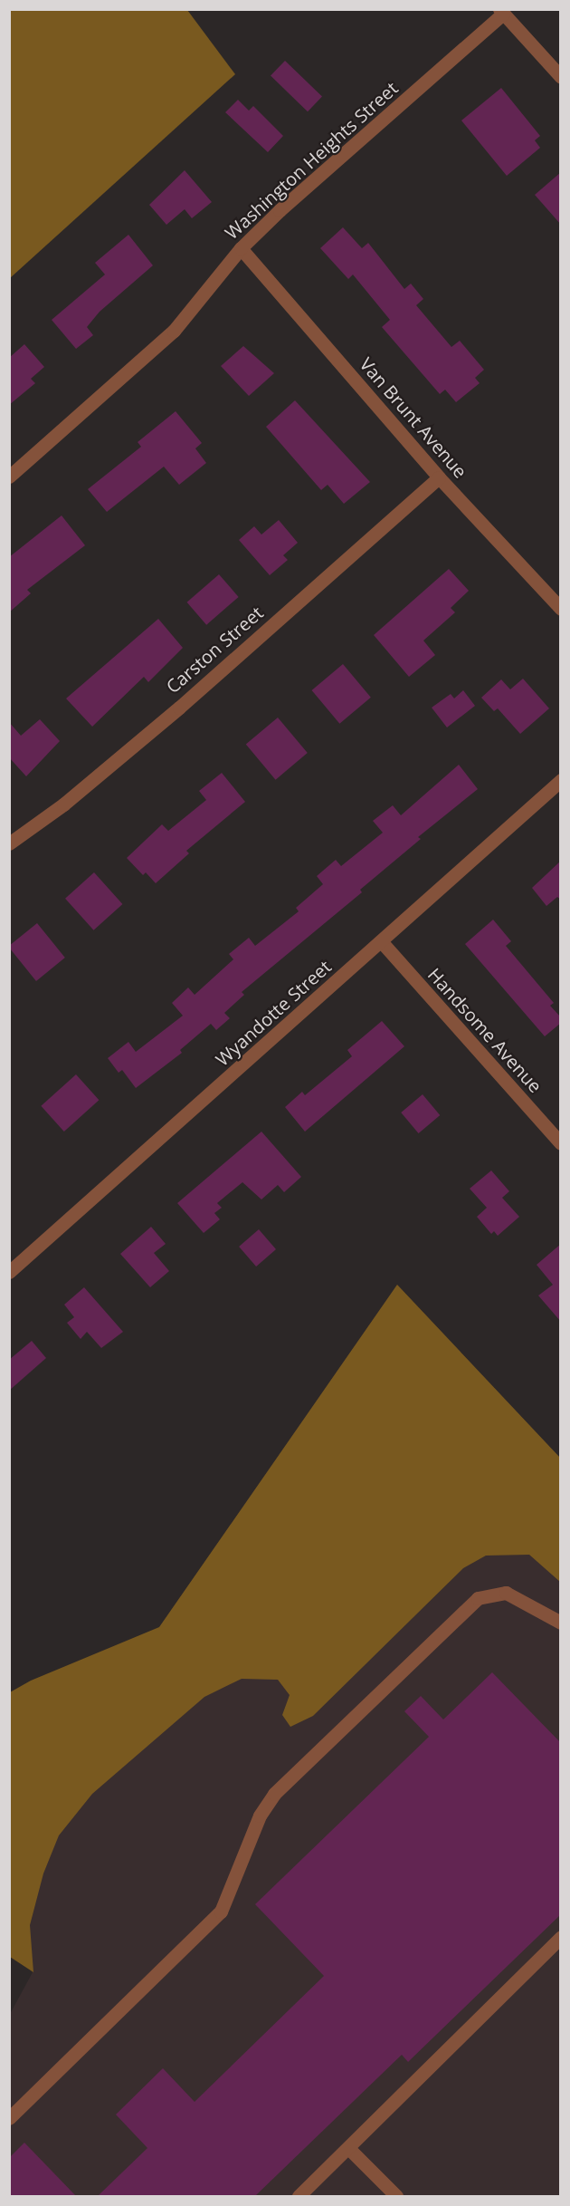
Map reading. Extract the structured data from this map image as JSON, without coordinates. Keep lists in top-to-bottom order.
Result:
{
  "streets": {
    "street": [
      "Washington Heights Street",
      "Van Brunt Avenue",
      "Carston Street",
      "Wyandotte Street",
      "Handsome Avenue"
    ]
  },
  "crossings": [
    ["Washington Heights Street", "Van Brunt Avenue"],
    ["Van Brunt Avenue", "Carston Street"],
    ["Wyandotte Street", "Handsome Avenue"]
  ]
}
